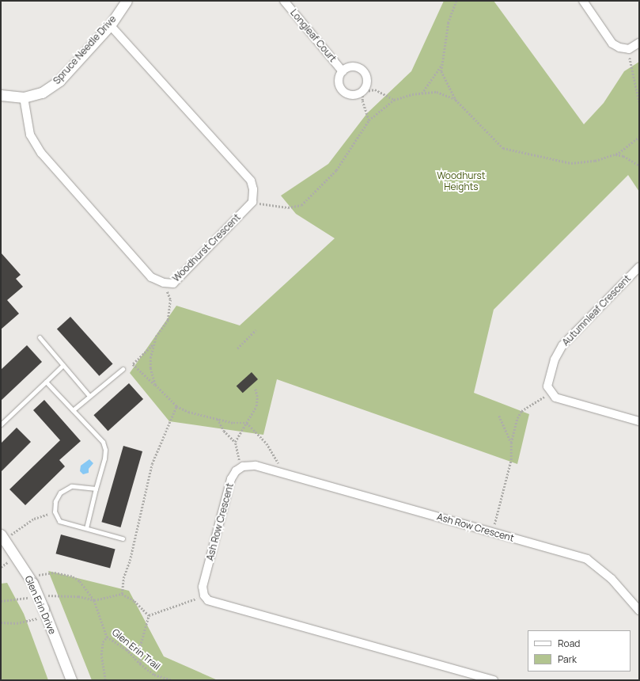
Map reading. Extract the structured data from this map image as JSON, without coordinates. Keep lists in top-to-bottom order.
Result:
{
  "streets": {
    "street": [
      "Longleaf Court",
      "Spruce Needle Drive",
      "Woodhurst Crescent",
      "Autumnleaf Crescent",
      "Ash Row Crescent",
      "Glen Erin Drive"
    ],
    "path": ["Glen Erin Trail"]
  },
  "crossings": [
    ["Spruce Needle Drive", "Woodhurst Crescent"]
  ],
  "parks": ["Woodhurst Heights"],
  "legend": ["Road", "Park"]
}
